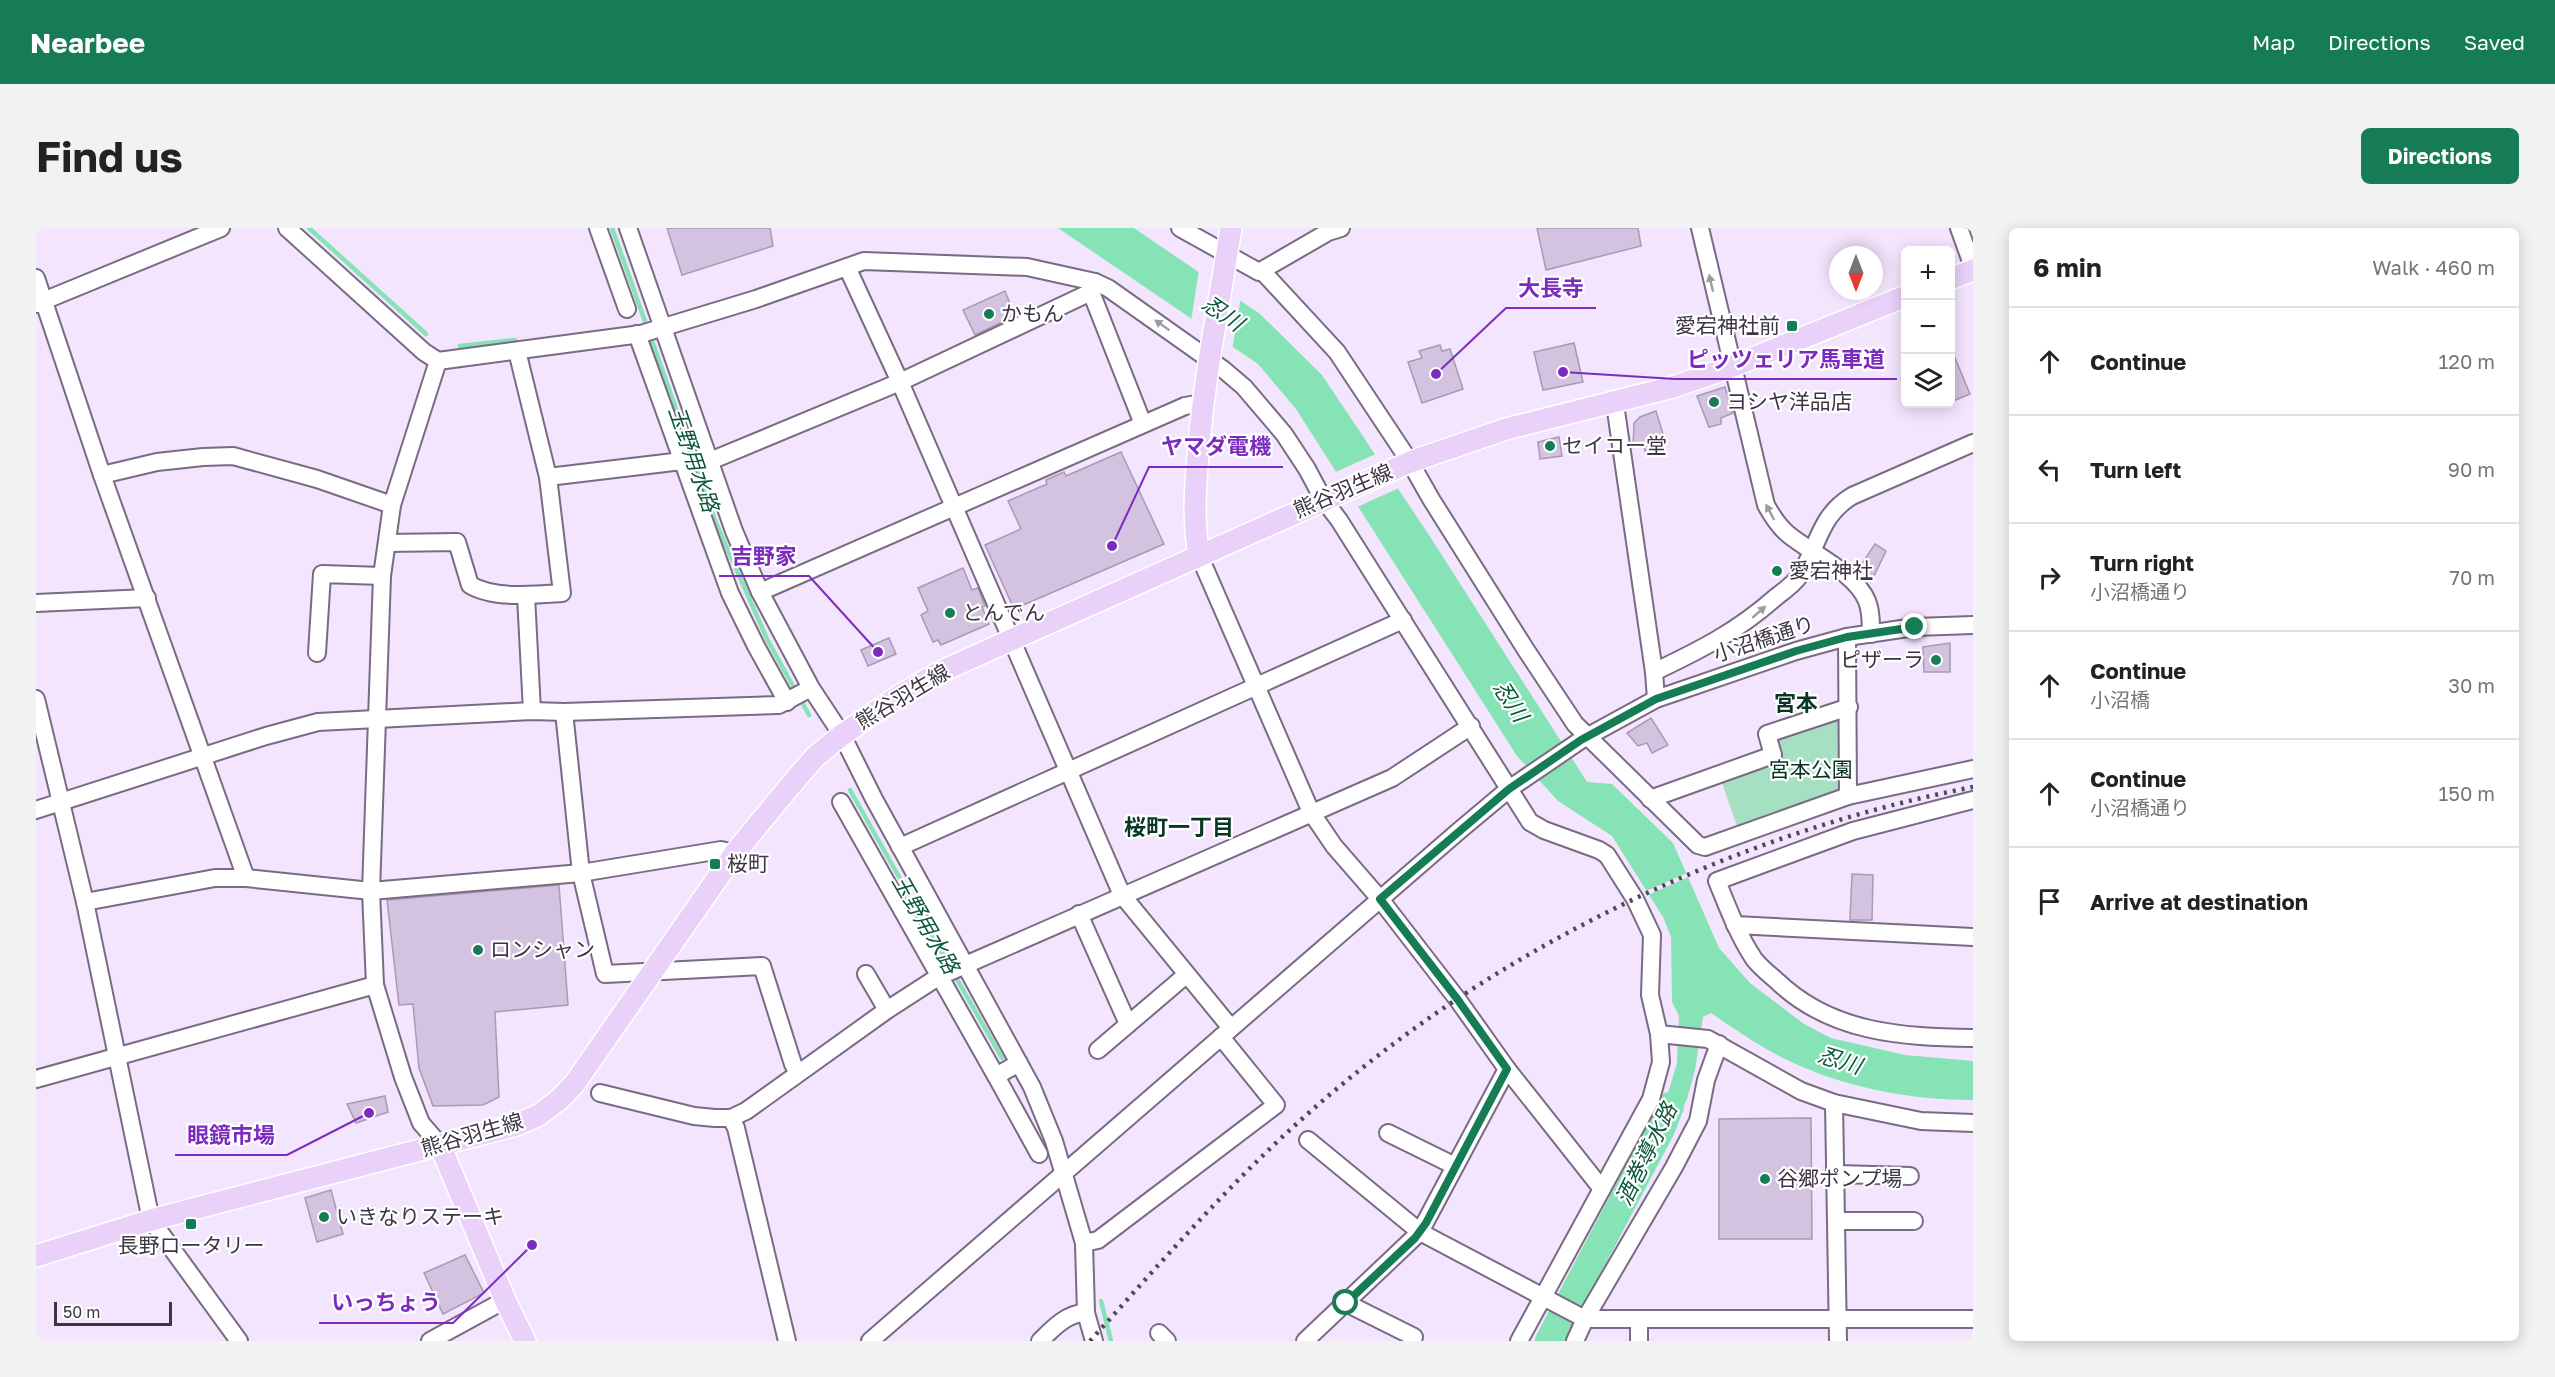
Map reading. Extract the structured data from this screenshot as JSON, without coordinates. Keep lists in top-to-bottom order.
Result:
{
  "streets": {
    "main road": ["熊谷羽生線"],
    "street": ["小沼橋通り"]
  },
  "districts": ["宮本", "桜町一丁目"],
  "water": ["忍川", "玉野用水路", "酒巻導水路"],
  "parks": ["宮本公園"],
  "places": {
    "other": [
      "かもん",
      "ピッツェリア馬車道",
      "大長寺",
      "ヨシヤ洋品店",
      "セイコー堂",
      "ヤマダ電機",
      "愛宕神社",
      "とんでん",
      "吉野家",
      "ピザーラ",
      "ロンシャン",
      "眼鏡市場",
      "谷郷ポンプ場",
      "いきなりステーキ",
      "いっちょう"
    ],
    "transit": ["愛宕神社前", "桜町", "長野ロータリー"]
  },
  "scale_bar": "50 m",
  "north": "bottom",
  "page": {
    "header": "Nearbee",
    "nav": ["Map", "Directions", "Saved"],
    "buttons": "Directions",
    "title": "Find us",
    "heading": ["6 min", "Walk · 460 m"],
    "map_buttons": ["+", "−"],
    "list": [
      ["Continue", "120 m"],
      ["Turn left", "90 m"],
      ["Turn right", "小沼橋通り", "70 m"],
      ["Continue", "小沼橋", "30 m"],
      ["Continue", "小沼橋通り", "150 m"],
      "Arrive at destination"
    ],
    "scale": "50 m"
  }
}
